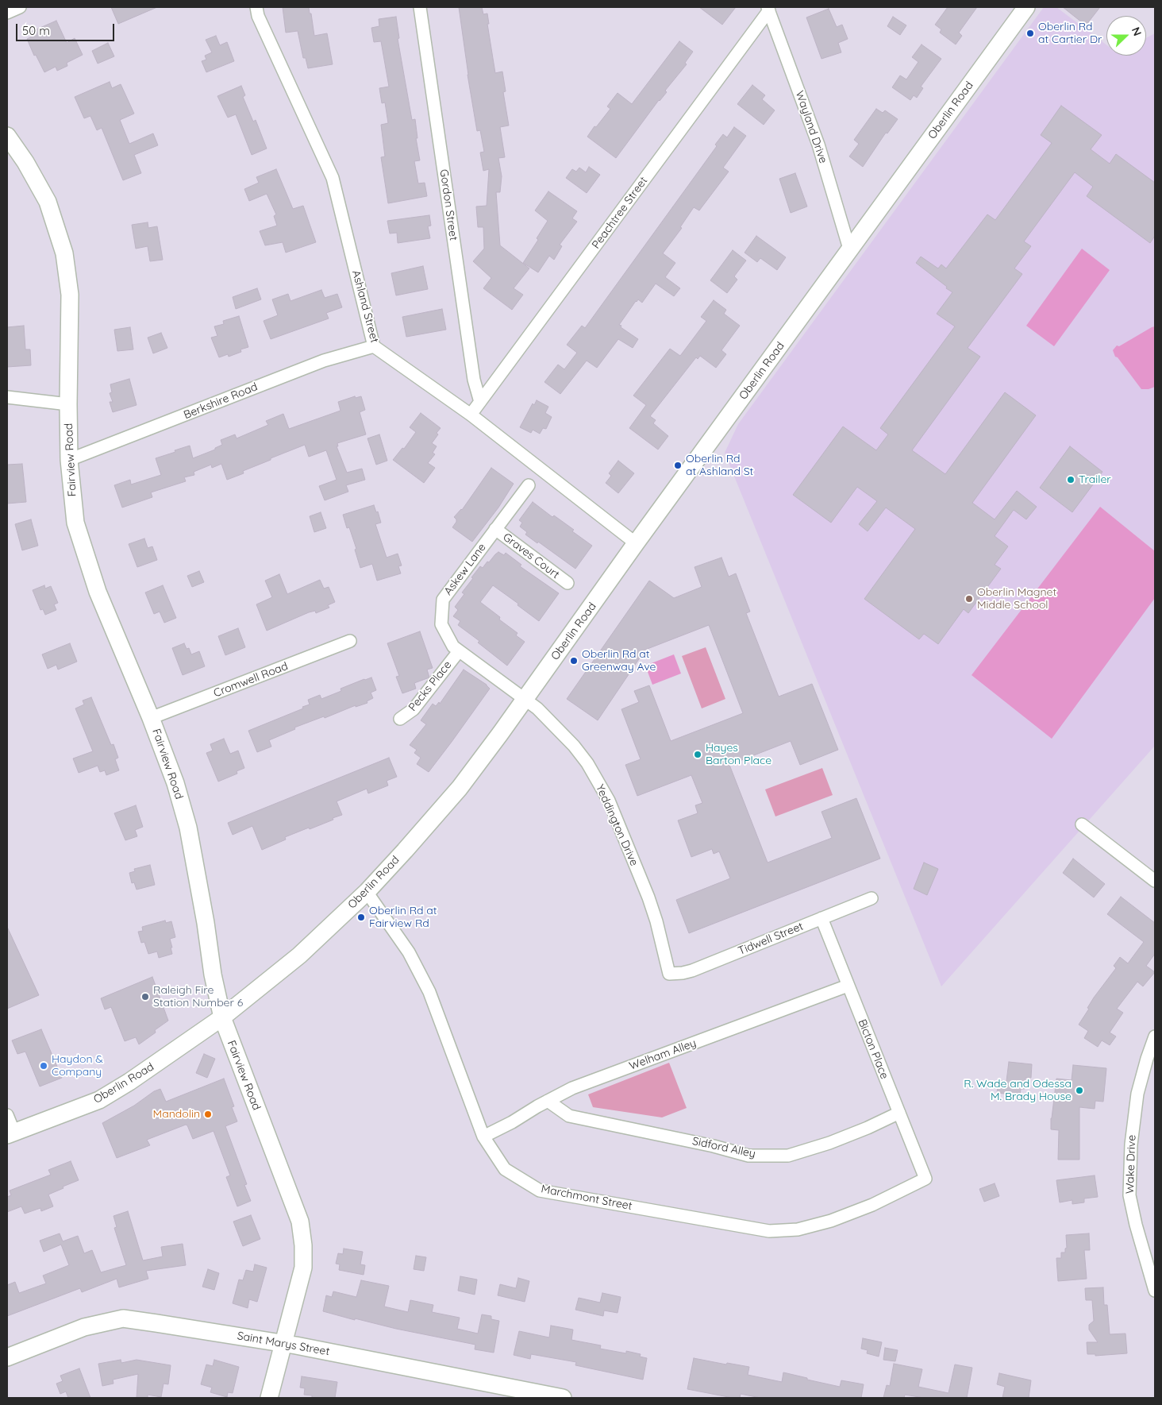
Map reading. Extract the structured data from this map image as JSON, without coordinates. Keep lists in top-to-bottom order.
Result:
{
  "streets": {
    "main road": ["Oberlin Road", "Fairview Road", "Saint Marys Street"],
    "street": [
      "Wayland Drive",
      "Gordon Street",
      "Peachtree Street",
      "Ashland Street",
      "Berkshire Road",
      "Graves Court",
      "Askew Lane",
      "Cromwell Road",
      "Pecks Place",
      "Yeddington Drive",
      "Tidwell Street",
      "Bicton Place",
      "Welham Alley",
      "Sidford Alley",
      "Wake Drive",
      "Marchmont Street"
    ]
  },
  "crossings": [
    ["Oberlin Road", "Wayland Drive"],
    ["Oberlin Road", "Ashland Street"],
    ["Oberlin Road", "Fairview Road"],
    ["Oberlin Road", "Askew Lane"],
    ["Oberlin Road", "Yeddington Drive"],
    ["Oberlin Road", "Marchmont Street"],
    ["Wayland Drive", "Peachtree Street"],
    ["Gordon Street", "Peachtree Street"],
    ["Peachtree Street", "Ashland Street"],
    ["Ashland Street", "Berkshire Road"],
    ["Berkshire Road", "Fairview Road"],
    ["Fairview Road", "Cromwell Road"],
    ["Fairview Road", "Saint Marys Street"],
    ["Graves Court", "Askew Lane"],
    ["Askew Lane", "Pecks Place"],
    ["Askew Lane", "Yeddington Drive"],
    ["Yeddington Drive", "Tidwell Street"],
    ["Tidwell Street", "Bicton Place"],
    ["Bicton Place", "Welham Alley"],
    ["Bicton Place", "Sidford Alley"],
    ["Bicton Place", "Marchmont Street"],
    ["Welham Alley", "Sidford Alley"],
    ["Welham Alley", "Marchmont Street"]
  ],
  "places": [
    "Oberlin Rd at Cartier Dr",
    "Oberlin Rd at Ashland St",
    "Trailer",
    "Oberlin Magnet Middle School",
    "Oberlin Rd at Greenway Ave",
    "Hayes Barton Place",
    "Oberlin Rd at Fairview Rd",
    "Raleigh Fire Station Number 6",
    "Haydon & Company",
    "R. Wade and Odessa M. Brady House",
    "Mandolin"
  ],
  "scale_bar": "50 m",
  "north": "right"
}
